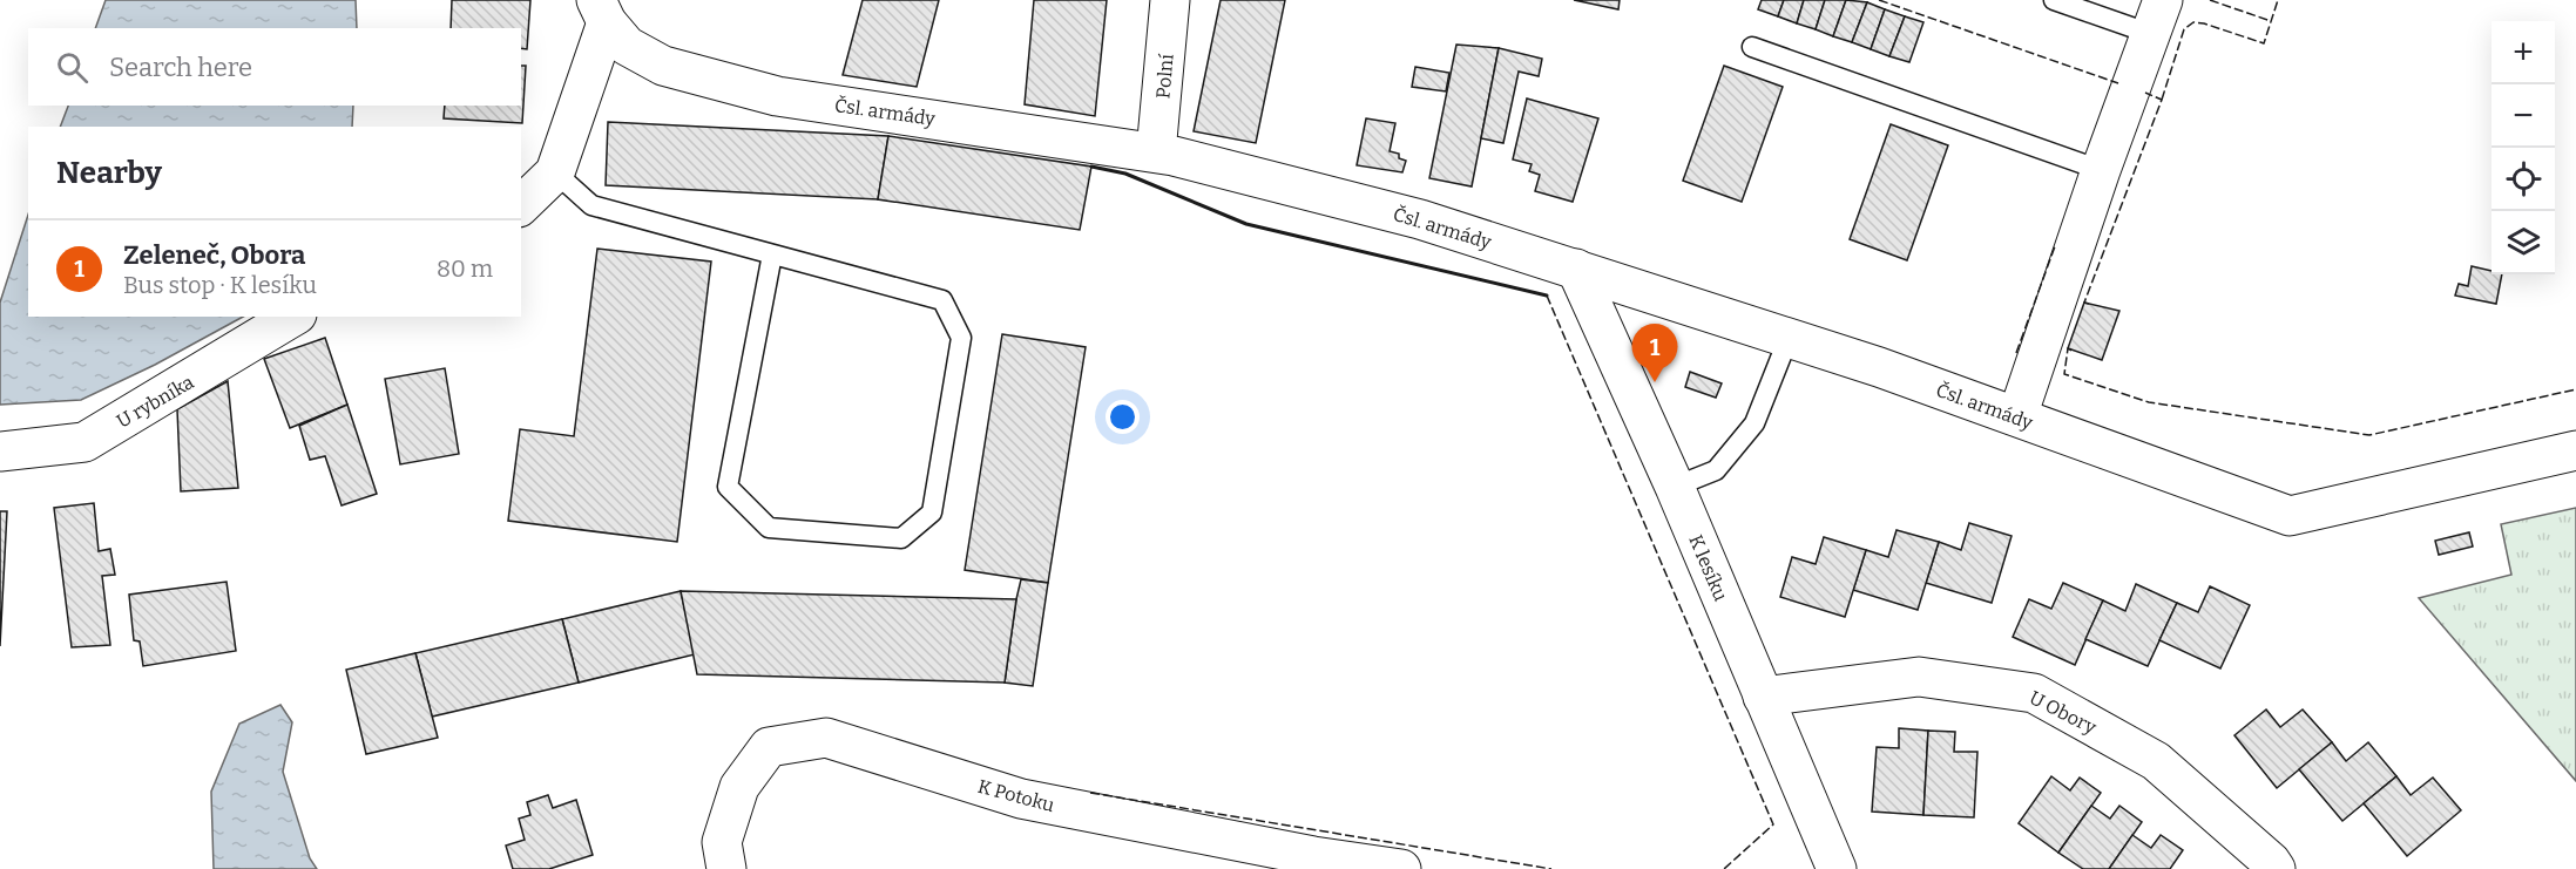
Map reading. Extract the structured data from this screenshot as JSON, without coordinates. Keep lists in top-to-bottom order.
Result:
{
  "streets": {
    "street": [
      "Polní",
      "Čsl. armády",
      "U rybníka",
      "K lesíku",
      "U Obory",
      "K Potoku"
    ]
  },
  "crossings": [
    ["Polní", "Čsl. armády"],
    ["Čsl. armády", "K lesíku"],
    ["K lesíku", "U Obory"]
  ],
  "page": {
    "map_buttons": ["+", "−"],
    "search": "Search here",
    "heading": "Nearby",
    "list": [
      {
        "mark": "1",
        "name": "Zeleneč, Obora",
        "note": "Bus stop · K lesíku",
        "value": "80 m"
      }
    ],
    "pins": "1"
  }
}
